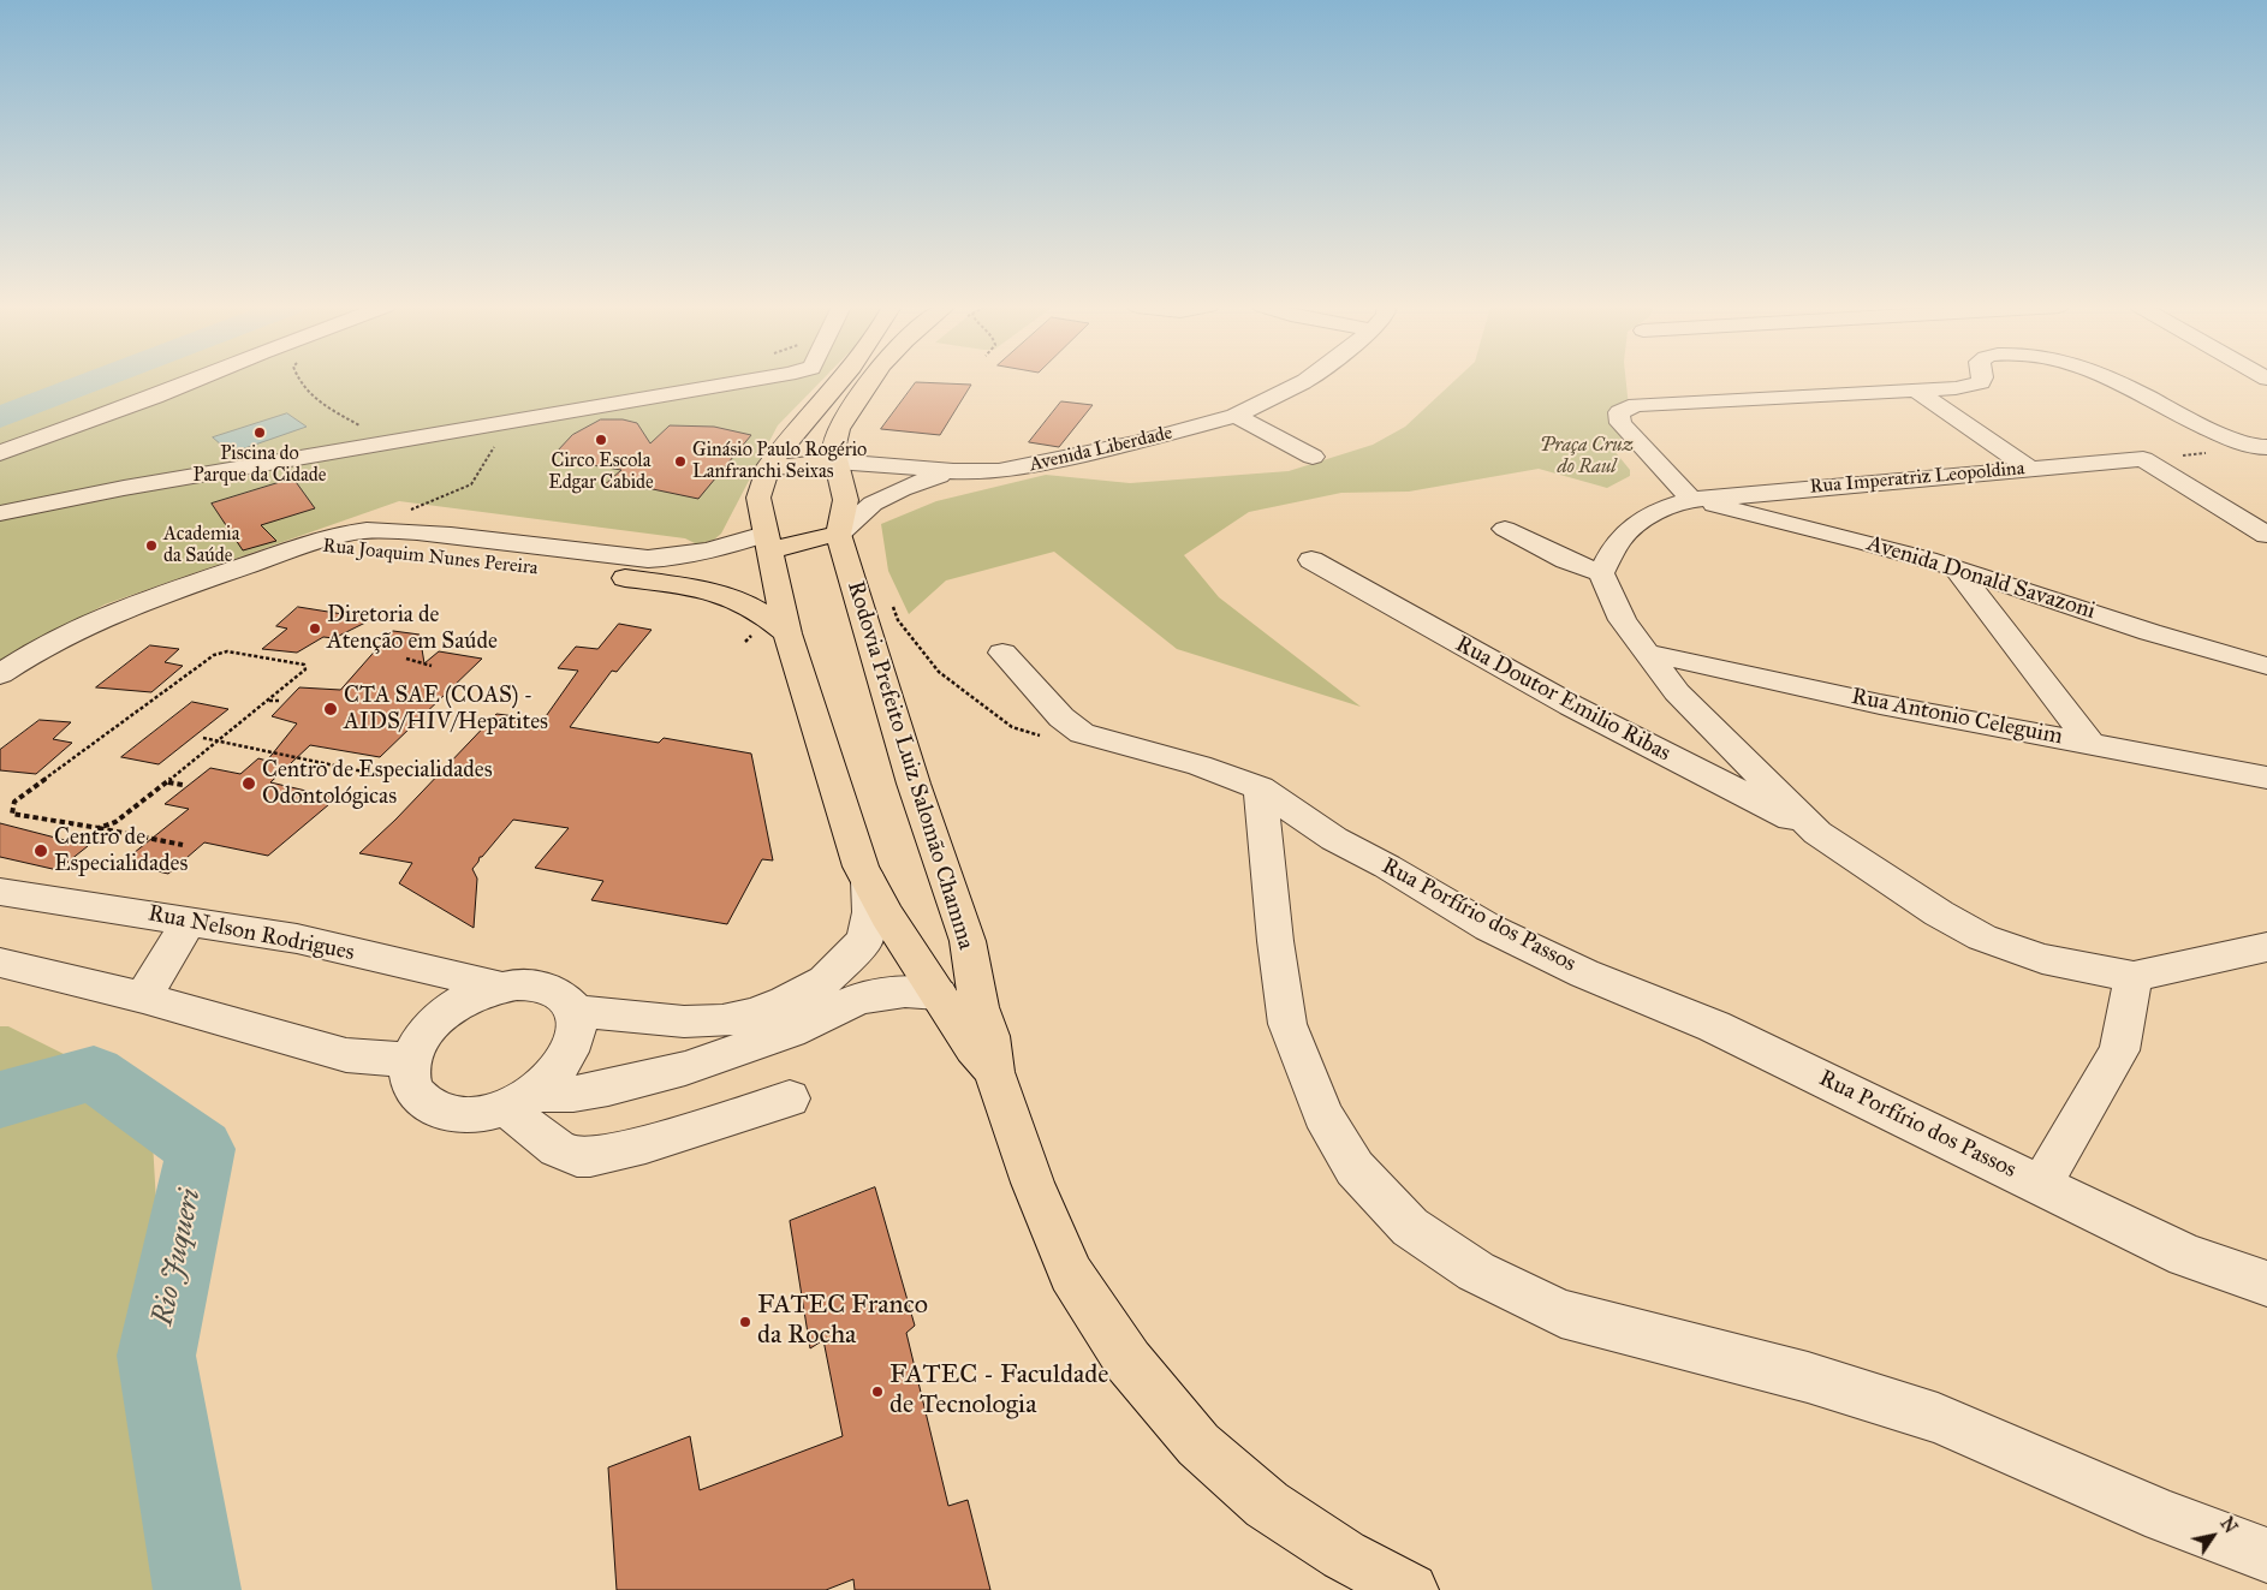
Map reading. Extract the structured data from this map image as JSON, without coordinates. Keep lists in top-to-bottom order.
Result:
{
  "streets": {
    "main road": ["Rodovia Prefeito Luiz Salomão Chamma"],
    "street": [
      "Avenida Liberdade",
      "Rua Imperatriz Leopoldina",
      "Rua Joaquim Nunes Pereira",
      "Avenida Donald Savazoni",
      "Rua Doutor Emilio Ribas",
      "Rua Antonio Celeguim",
      "Rua Porfírio dos Passos",
      "Rua Nelson Rodrigues"
    ]
  },
  "crossings": [
    ["Avenida Liberdade", "Rua Joaquim Nunes Pereira"],
    ["Avenida Liberdade", "Rodovia Prefeito Luiz Salomão Chamma"],
    ["Rua Imperatriz Leopoldina", "Avenida Donald Savazoni"],
    ["Rua Joaquim Nunes Pereira", "Rodovia Prefeito Luiz Salomão Chamma"]
  ],
  "water": ["Rio Juqueri"],
  "parks": ["Praça Cruz do Raul"],
  "places": [
    "Piscina do Parque da Cidade",
    "Circo Escola Edgar Cabide",
    "Ginásio Paulo Rogério Lanfranchi Seixas",
    "Academia da Saúde",
    "Diretoria de Atenção em Saúde",
    "CTA SAE (COAS) - AIDS/HIV/Hepatites",
    "Centro de Especialidades Odontológicas",
    "Centro de Especialidades",
    "FATEC Franco da Rocha",
    "FATEC - Faculdade de Tecnologia"
  ],
  "north": "top right"
}
